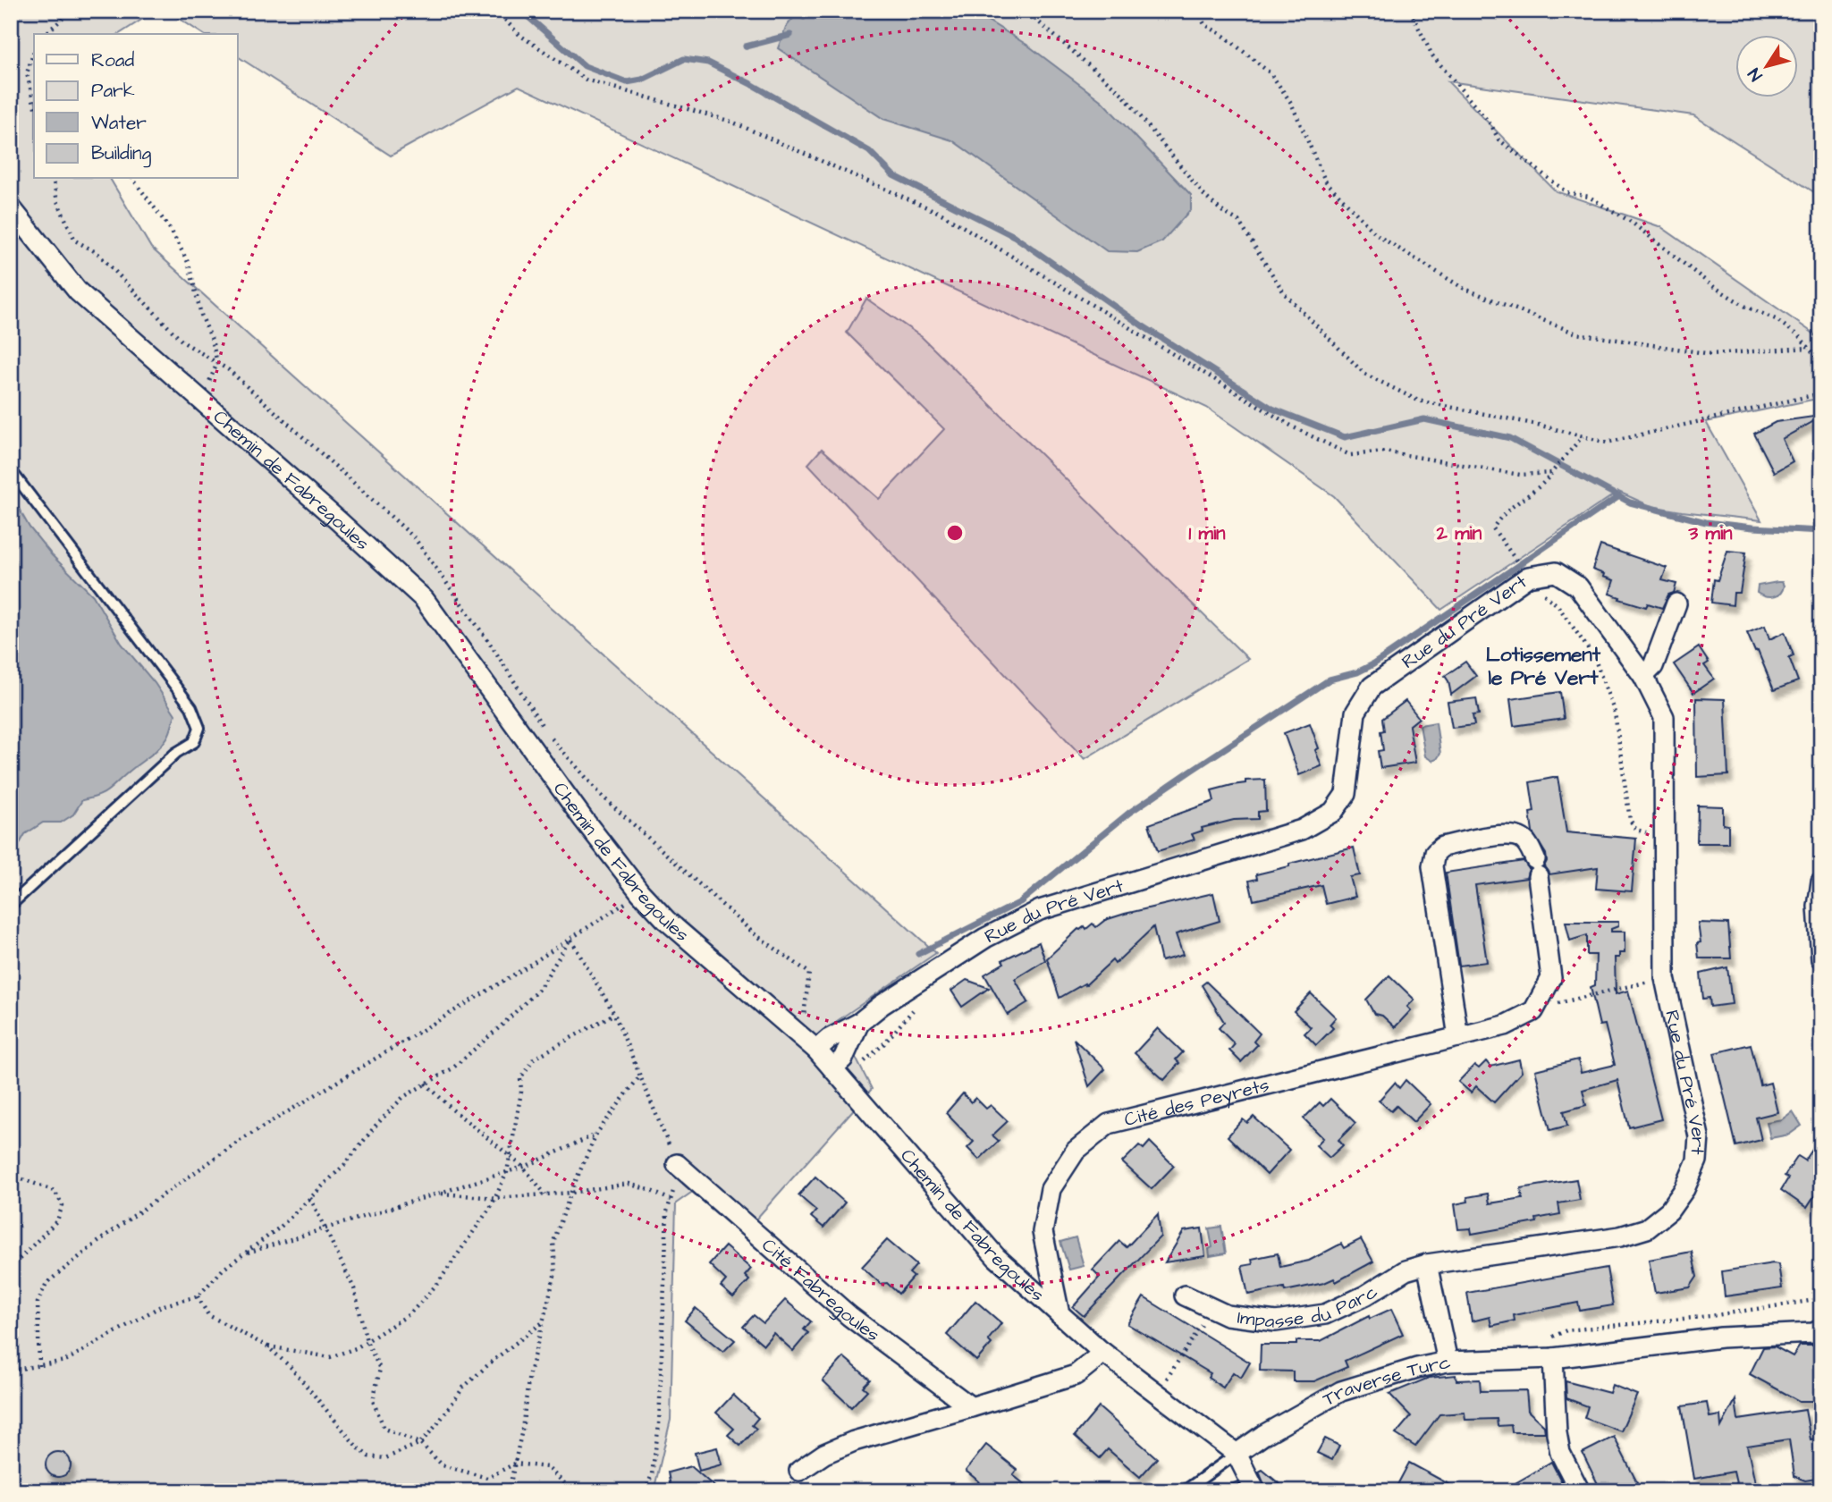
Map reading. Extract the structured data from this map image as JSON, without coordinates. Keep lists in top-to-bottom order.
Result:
{
  "streets": {
    "street": [
      "Chemin de Fabregoules",
      "Rue du Pré Vert",
      "Cité des Peyrets",
      "Cité Fabregoules",
      "Impasse du Parc",
      "Traverse Turc"
    ]
  },
  "crossings": [
    ["Chemin de Fabregoules", "Rue du Pré Vert"],
    ["Chemin de Fabregoules", "Cité des Peyrets"],
    ["Chemin de Fabregoules", "Traverse Turc"],
    ["Rue du Pré Vert", "Impasse du Parc"]
  ],
  "districts": ["Lotissement le Pré Vert"],
  "legend": [
    "Road",
    "Park",
    "Water",
    "Building"
  ],
  "north": "bottom left",
  "rings": ["1 min", "2 min", "3 min"]
}
